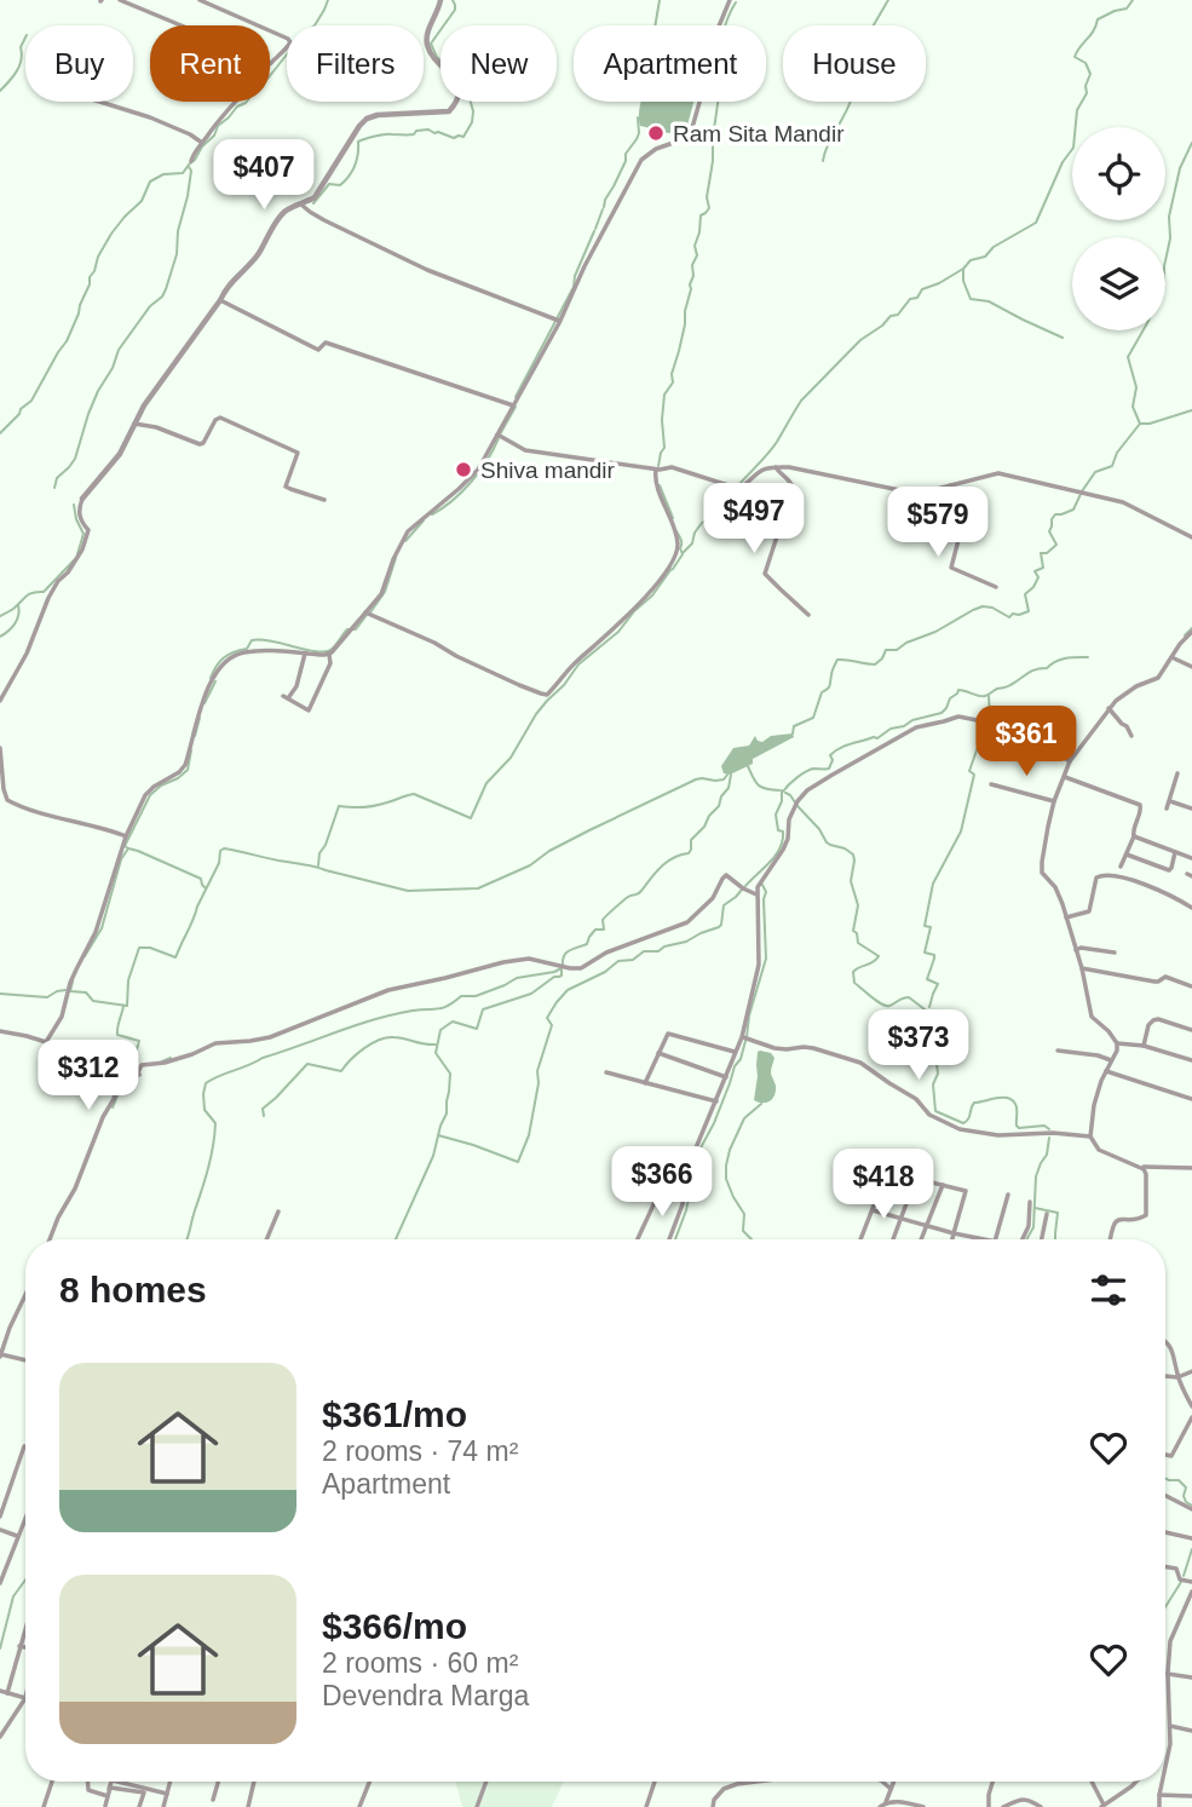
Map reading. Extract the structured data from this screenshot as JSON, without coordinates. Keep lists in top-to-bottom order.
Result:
{
  "places": ["Ram Sita Mandir", "Shiva mandir"],
  "page": {
    "chip": [
      "Buy",
      "Rent",
      "Filters",
      "New",
      "Apartment",
      "House"
    ],
    "price": [
      "$407",
      "$497",
      "$579",
      "$361",
      "$373",
      "$312",
      "$366",
      "$418"
    ],
    "heading": "8 homes",
    "list": [
      {
        "name": "$361/mo",
        "note": "2 rooms · 74 m² · Apartment"
      },
      {
        "name": "$366/mo",
        "note": "2 rooms · 60 m² · Devendra Marga"
      }
    ]
  }
}
